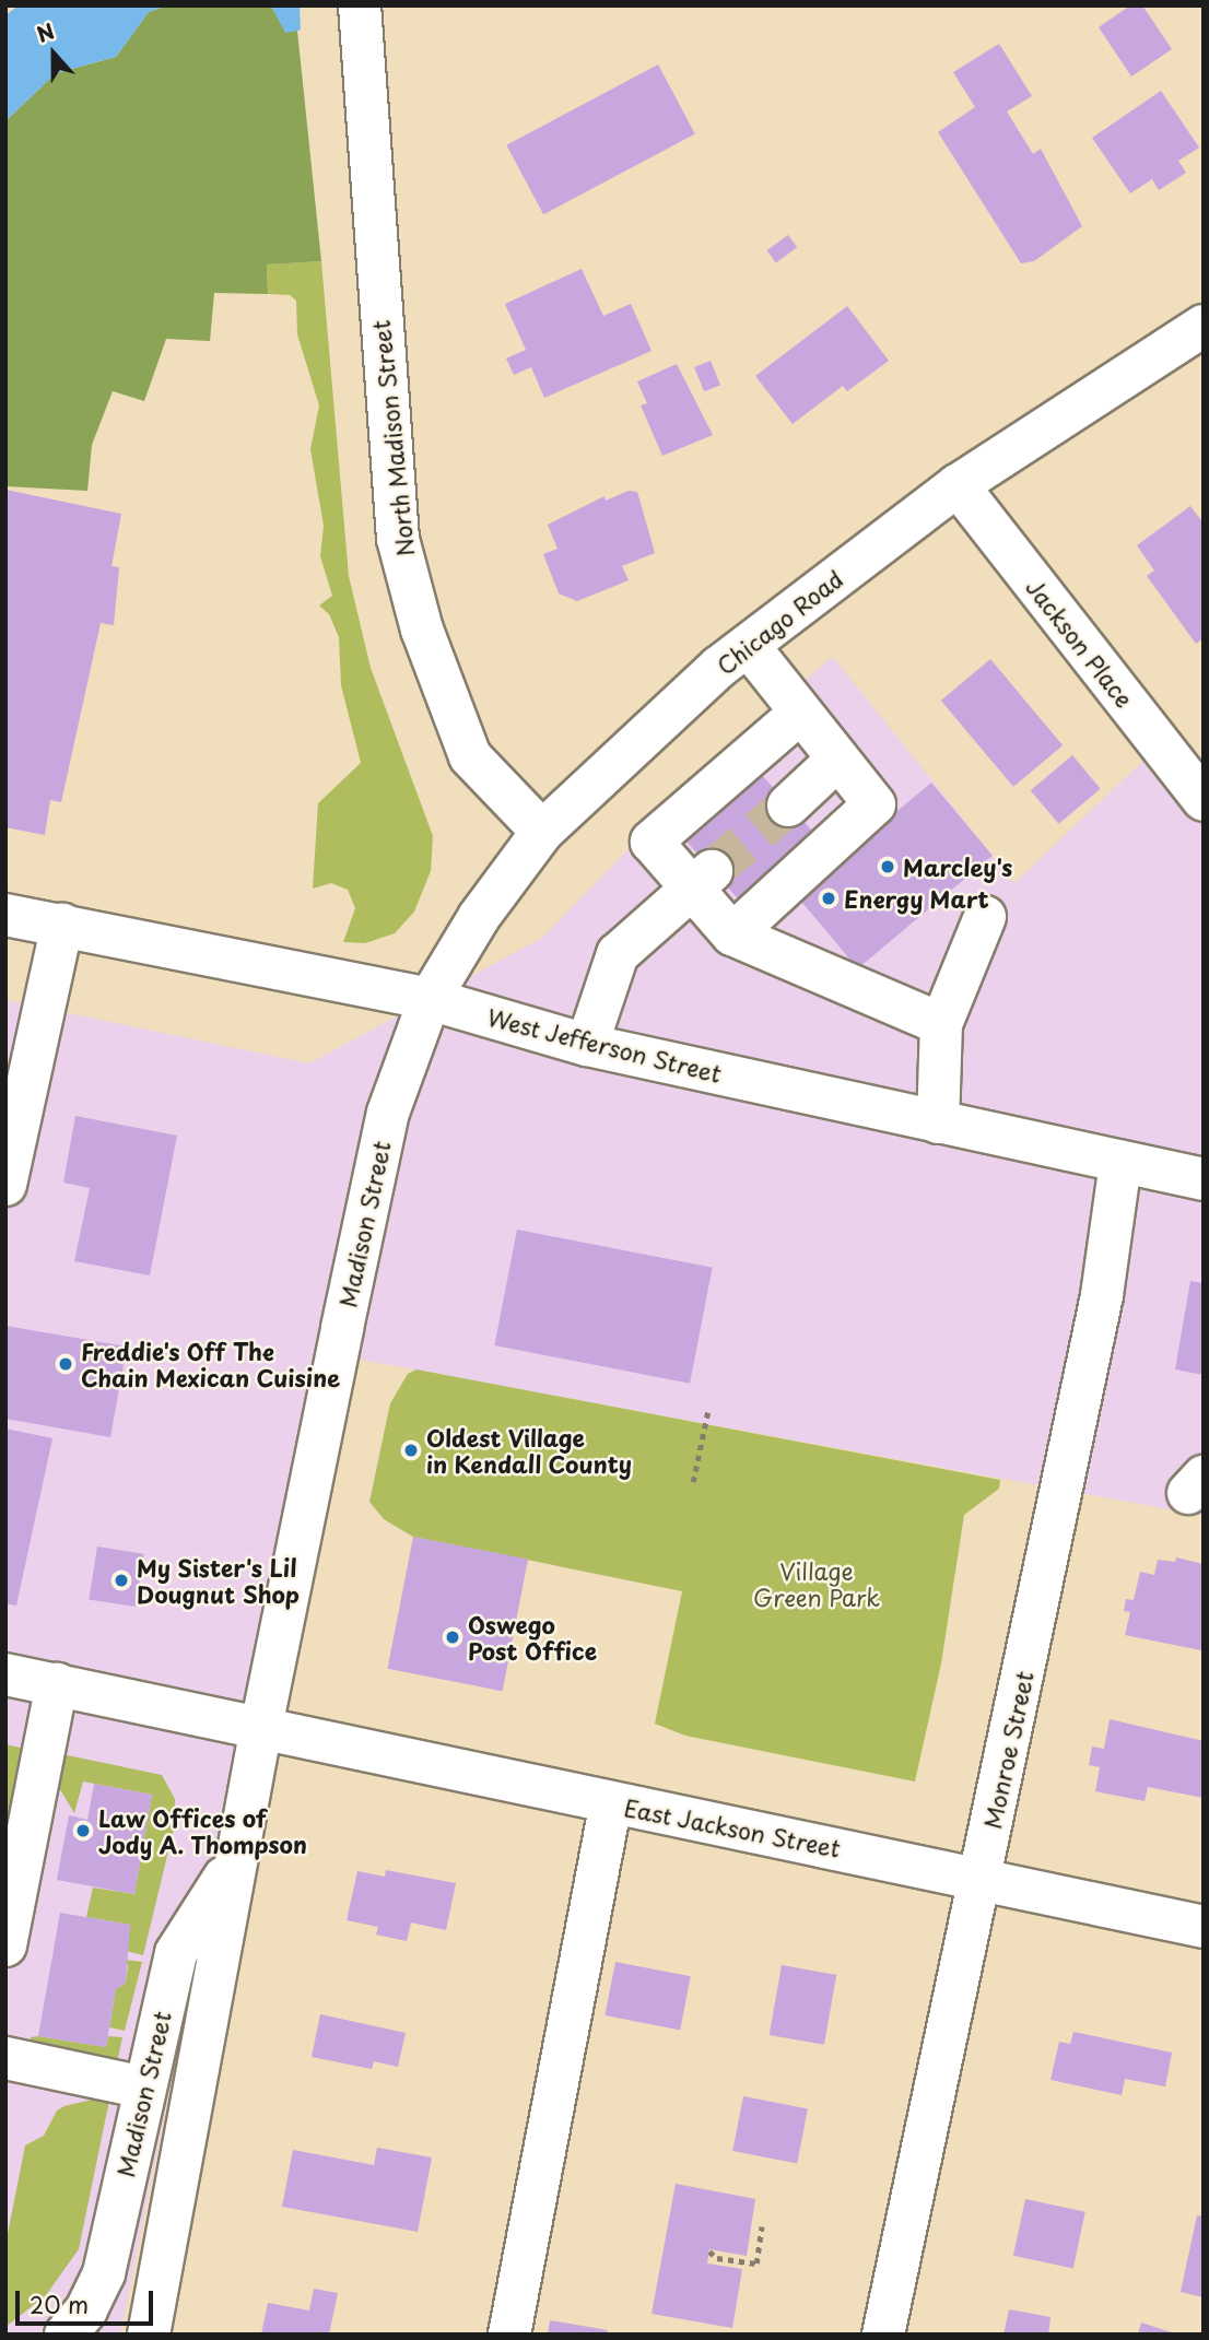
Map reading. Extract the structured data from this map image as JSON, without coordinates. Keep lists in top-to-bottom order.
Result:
{
  "streets": {
    "street": [
      "North Madison Street",
      "Chicago Road",
      "Jackson Place",
      "West Jefferson Street",
      "Madison Street",
      "Monroe Street",
      "East Jackson Street"
    ]
  },
  "crossings": [
    ["North Madison Street", "Chicago Road"],
    ["Chicago Road", "Jackson Place"],
    ["Chicago Road", "West Jefferson Street"],
    ["Chicago Road", "Madison Street"],
    ["West Jefferson Street", "Madison Street"],
    ["West Jefferson Street", "Monroe Street"],
    ["Madison Street", "East Jackson Street"],
    ["Monroe Street", "East Jackson Street"]
  ],
  "parks": ["Village Green Park"],
  "places": [
    "Marcley's",
    "Energy Mart",
    "Freddie's Off The Chain Mexican Cuisine",
    "Oldest Village in Kendall County",
    "My Sister's Lil Dougnut Shop",
    "Oswego Post Office",
    "Law Offices of Jody A. Thompson"
  ],
  "scale_bar": "20 m",
  "north": "top"
}
